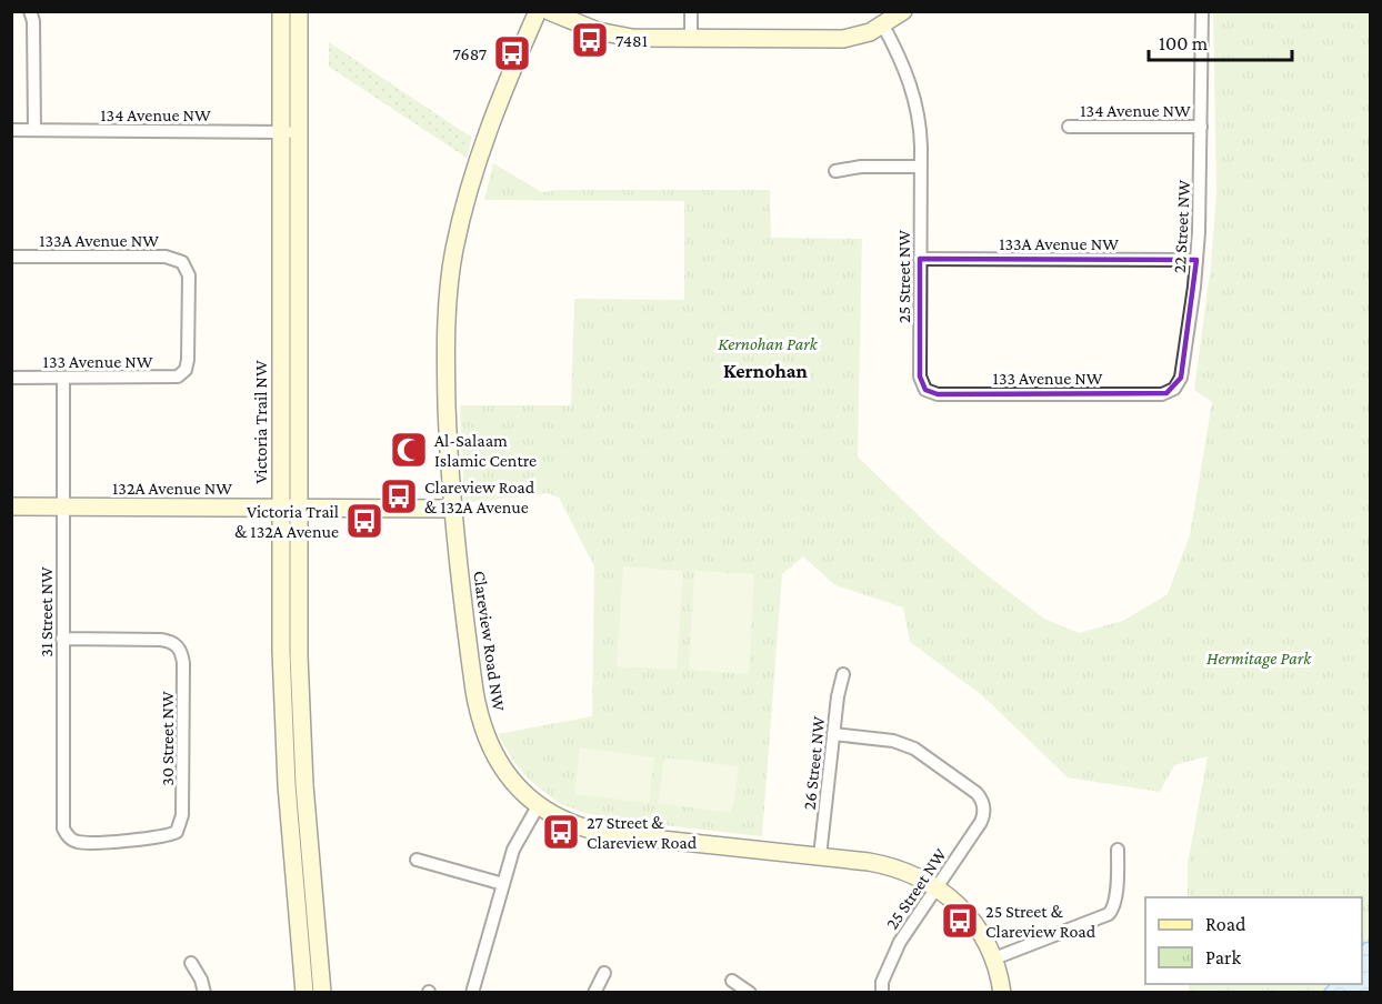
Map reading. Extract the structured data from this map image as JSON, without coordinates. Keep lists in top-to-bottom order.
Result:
{
  "streets": {
    "street": [
      "134 Avenue NW",
      "22 Street NW",
      "133A Avenue NW",
      "25 Street NW",
      "133 Avenue NW",
      "Victoria Trail NW",
      "132A Avenue NW",
      "31 Street NW",
      "Clareview Road NW",
      "30 Street NW",
      "26 Street NW"
    ]
  },
  "crossings": [
    ["134 Avenue NW", "22 Street NW"],
    ["134 Avenue NW", "Victoria Trail NW"],
    ["22 Street NW", "133A Avenue NW"],
    ["22 Street NW", "133 Avenue NW"],
    ["133A Avenue NW", "25 Street NW"],
    ["133A Avenue NW", "133 Avenue NW"],
    ["25 Street NW", "133 Avenue NW"],
    ["25 Street NW", "Clareview Road NW"],
    ["25 Street NW", "26 Street NW"],
    ["133 Avenue NW", "31 Street NW"],
    ["Victoria Trail NW", "132A Avenue NW"],
    ["132A Avenue NW", "31 Street NW"],
    ["132A Avenue NW", "Clareview Road NW"],
    ["31 Street NW", "30 Street NW"],
    ["Clareview Road NW", "26 Street NW"]
  ],
  "districts": ["Kernohan"],
  "parks": ["Kernohan Park", "Hermitage Park"],
  "places": {
    "bus stop": [
      "7481",
      "7687",
      "Clareview Road & 132A Avenue",
      "Victoria Trail & 132A Avenue",
      "27 Street & Clareview Road",
      "25 Street & Clareview Road"
    ],
    "mosque": ["Al-Salaam Islamic Centre"]
  },
  "legend": ["Road", "Park"],
  "scale_bar": "100 m"
}
